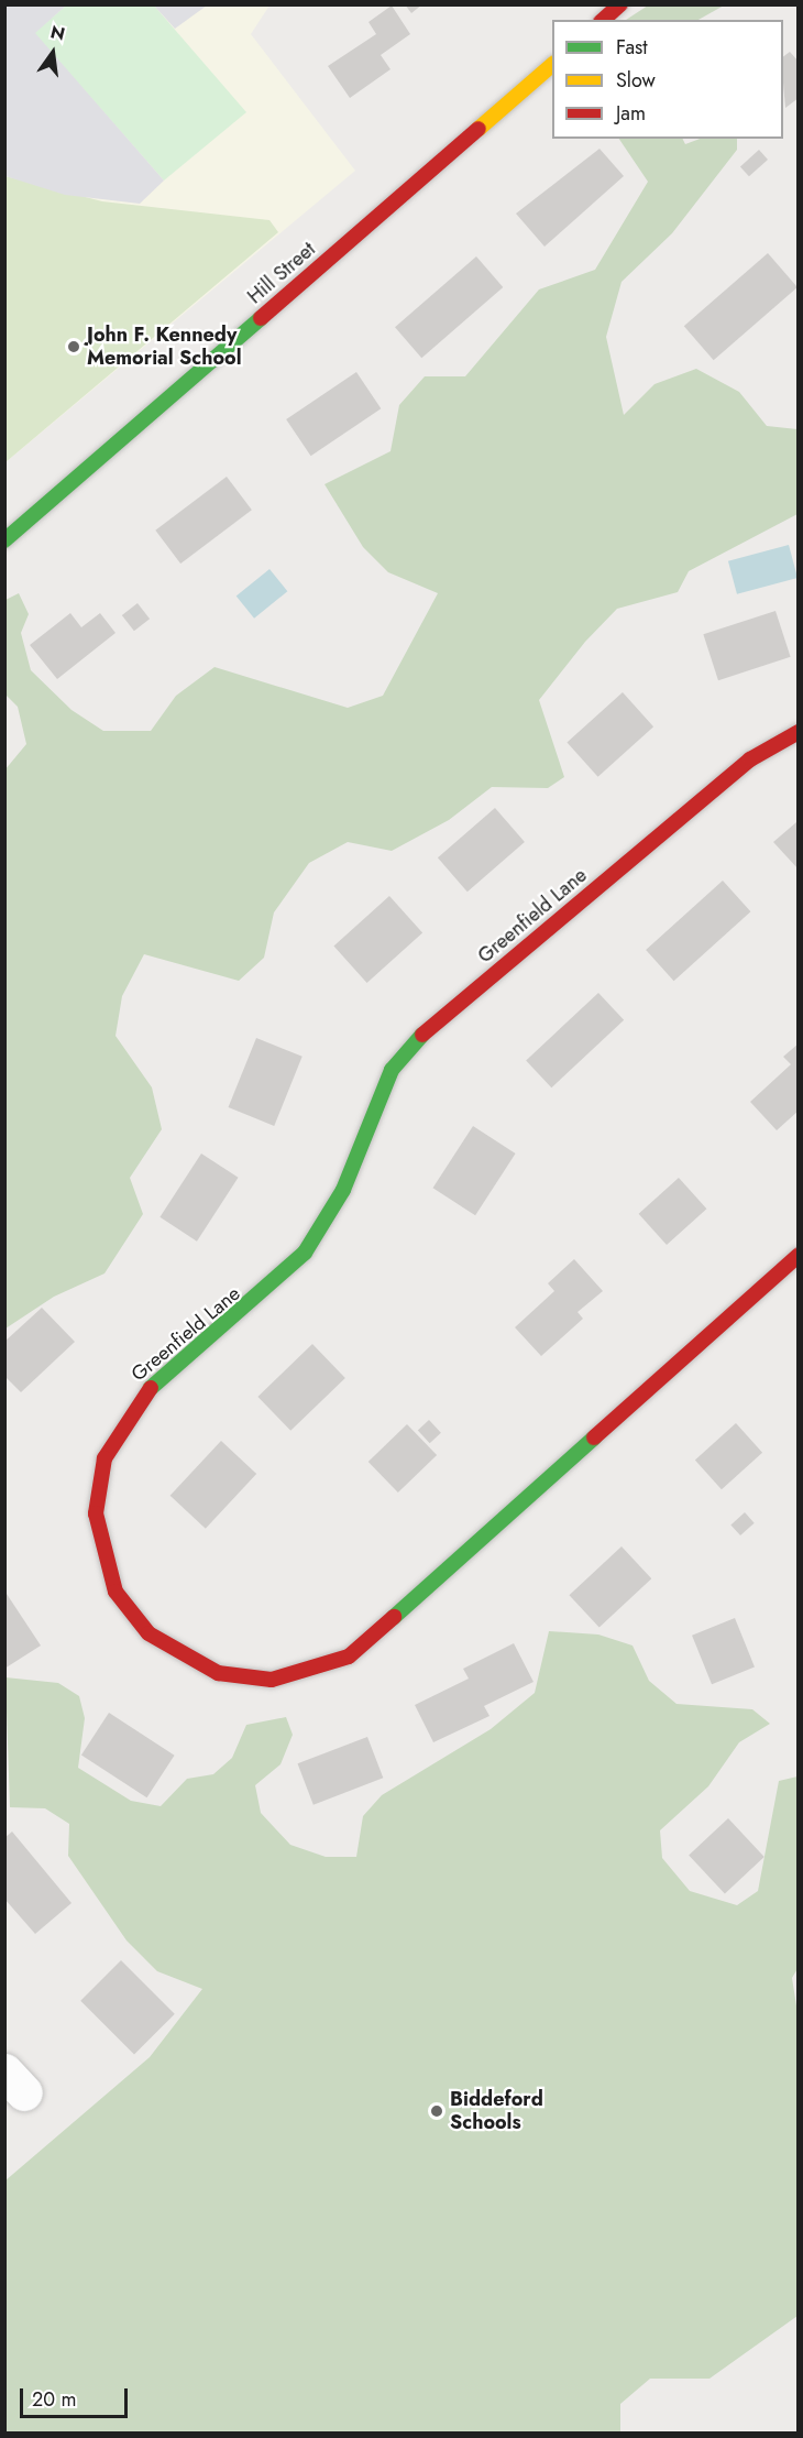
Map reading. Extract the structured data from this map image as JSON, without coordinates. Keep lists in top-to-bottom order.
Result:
{
  "streets": {
    "street": ["Hill Street", "Greenfield Lane"]
  },
  "places": ["John F. Kennedy Memorial School", "Biddeford Schools"],
  "legend": ["Fast", "Slow", "Jam"],
  "scale_bar": "20 m",
  "north": "top"
}
